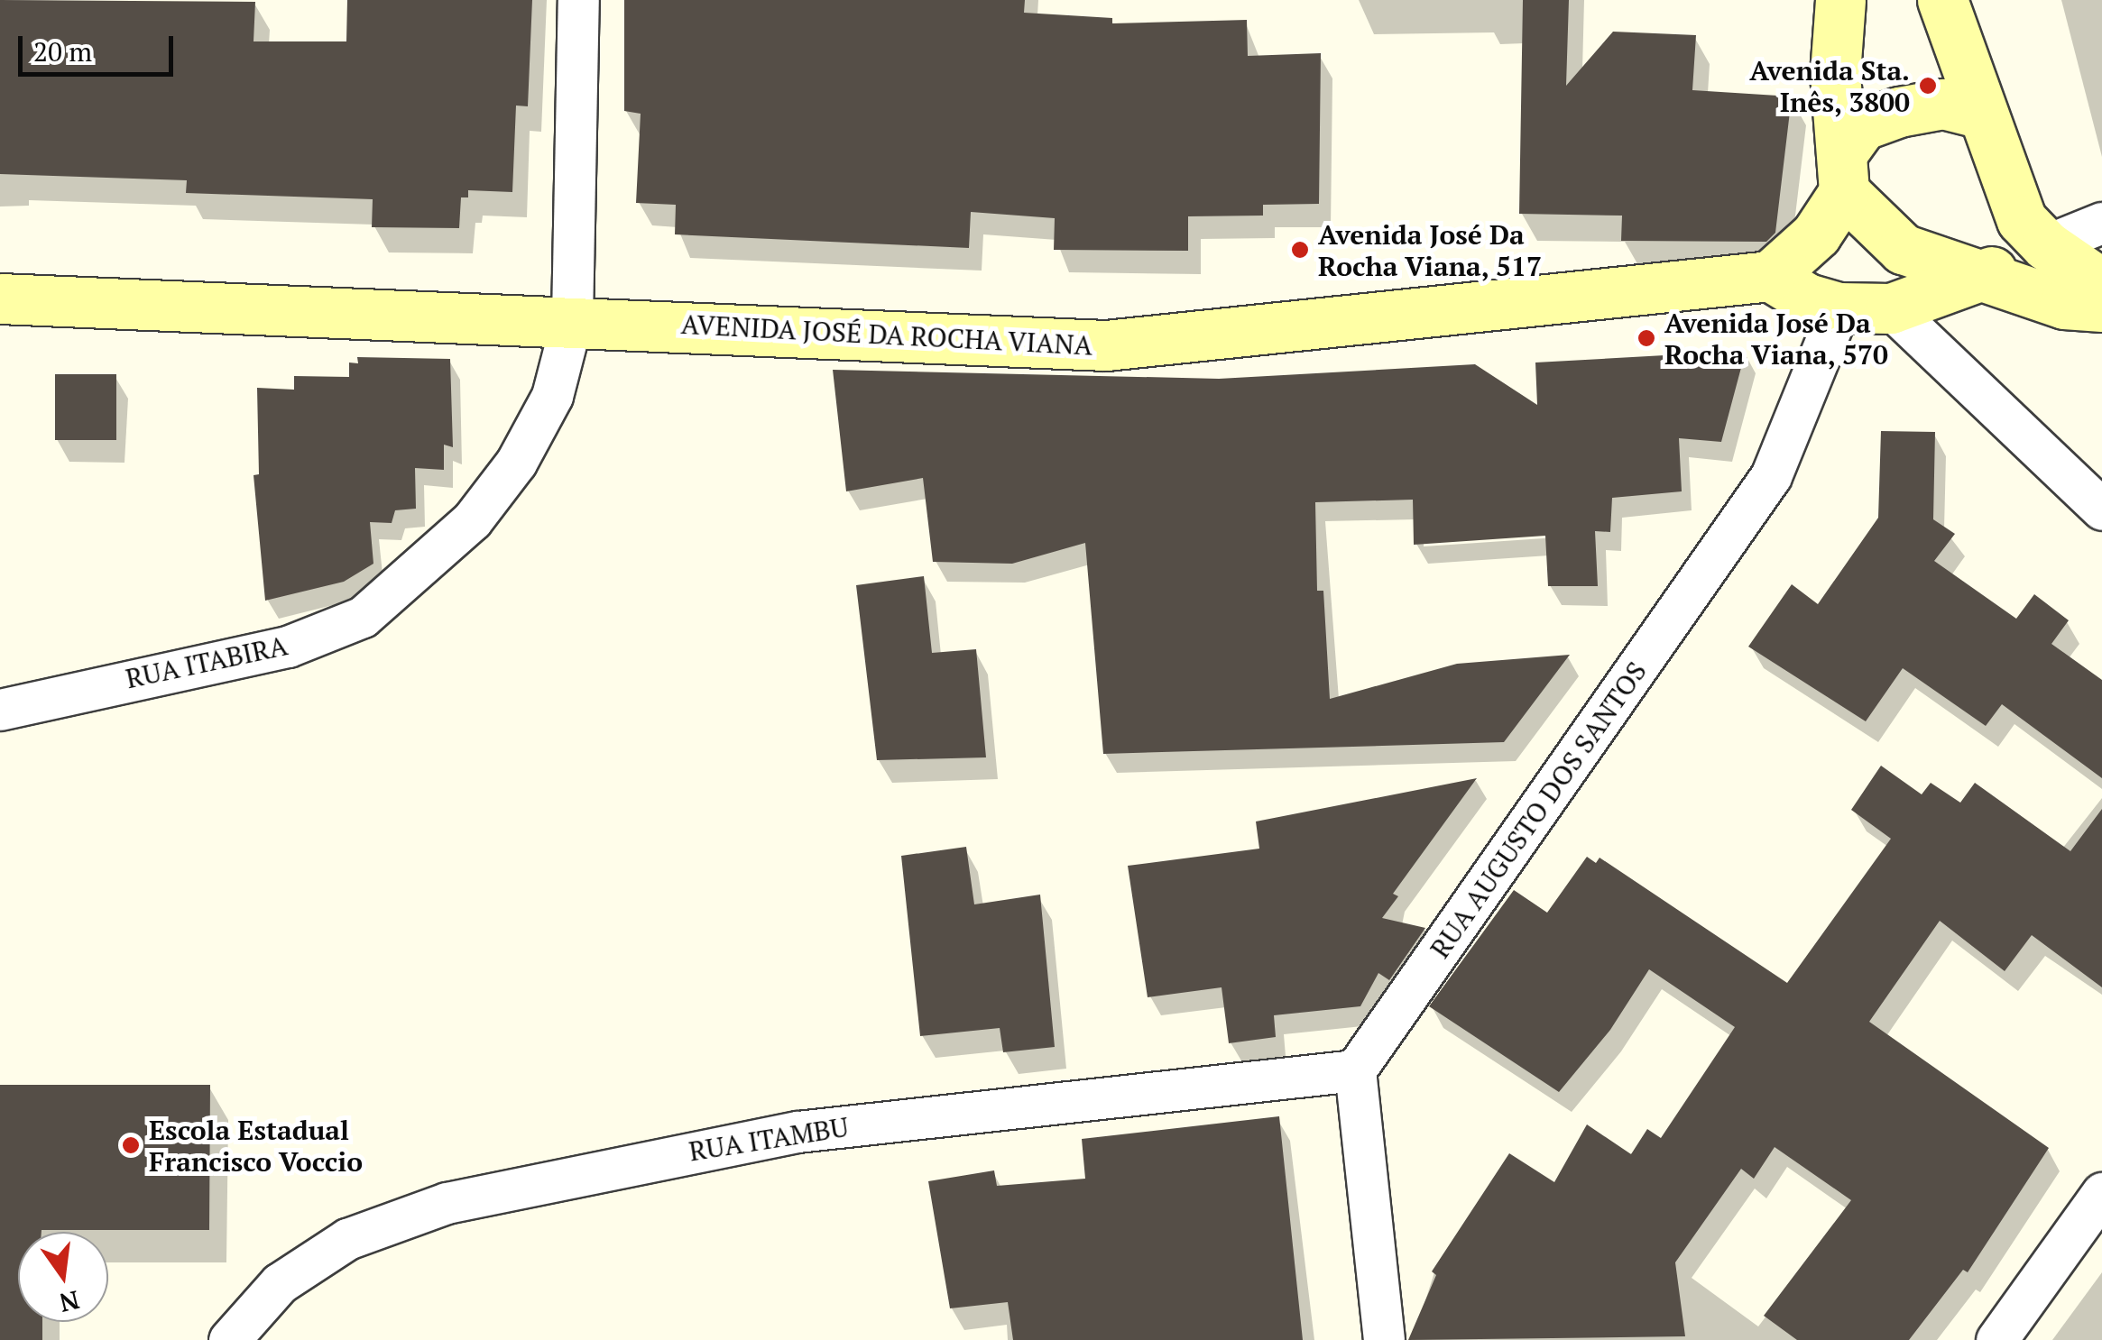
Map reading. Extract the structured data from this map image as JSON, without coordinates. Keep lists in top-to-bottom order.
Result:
{
  "streets": {
    "street": [
      "AVENIDA JOSÉ DA ROCHA VIANA",
      "RUA ITABIRA",
      "RUA AUGUSTO DOS SANTOS",
      "RUA ITAMBU"
    ]
  },
  "crossings": [
    ["AVENIDA JOSÉ DA ROCHA VIANA", "RUA ITABIRA"],
    ["RUA AUGUSTO DOS SANTOS", "RUA ITAMBU"]
  ],
  "places": [
    "Avenida Sta. Inês, 3800",
    "Avenida José Da Rocha Viana, 517",
    "Avenida José Da Rocha Viana, 570",
    "Escola Estadual Francisco Voccio"
  ],
  "scale_bar": "20 m",
  "north": "bottom"
}
